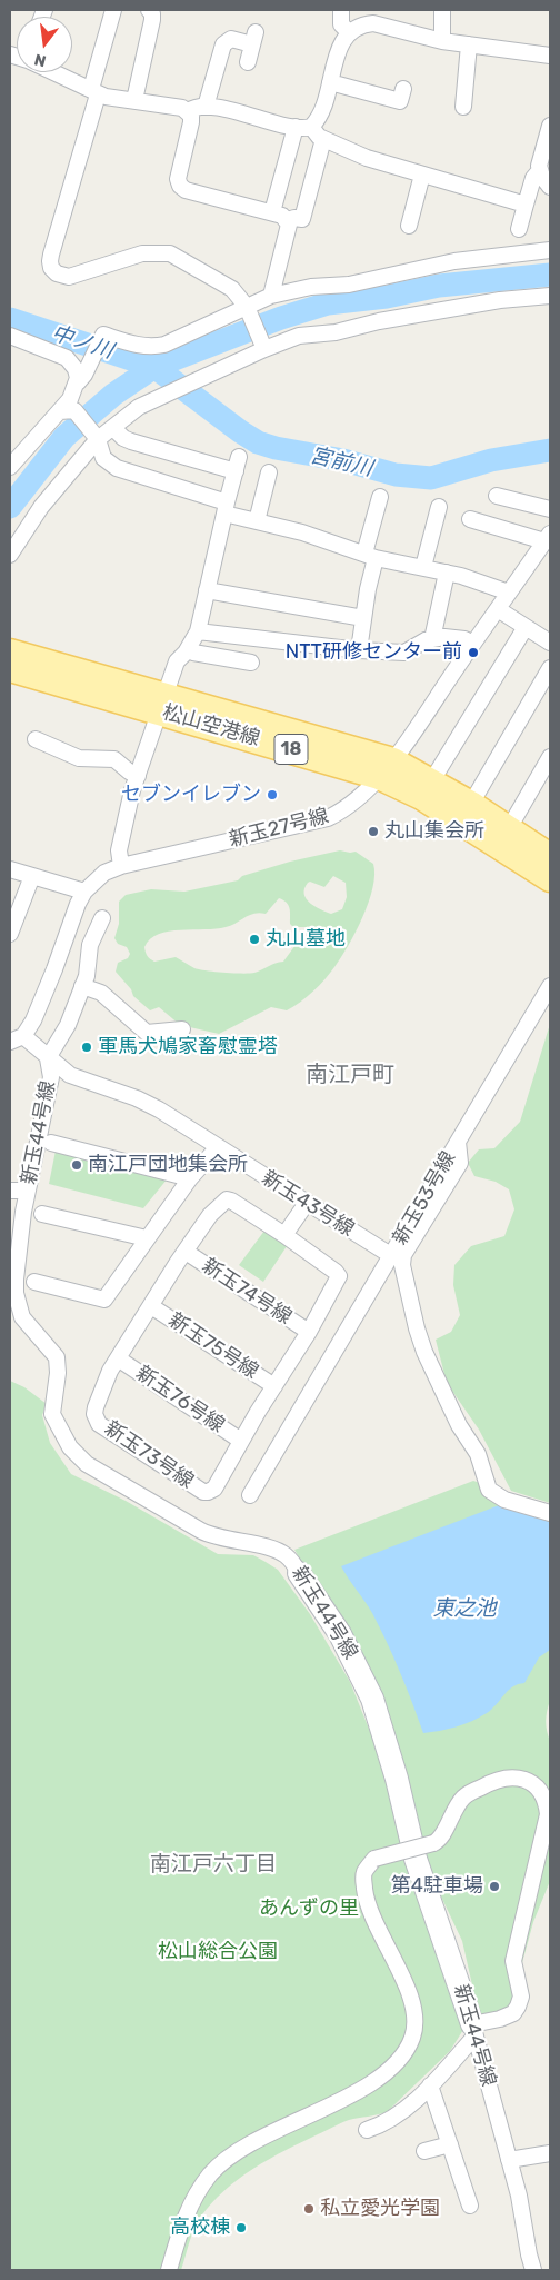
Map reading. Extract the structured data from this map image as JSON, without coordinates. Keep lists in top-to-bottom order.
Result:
{
  "streets": {
    "main road": ["松山空港線", "18"],
    "street": [
      "新玉27号線",
      "新玉44号線",
      "新玉53号線",
      "新玉43号線",
      "新玉74号線",
      "新玉75号線",
      "新玉76号線",
      "新玉73号線"
    ]
  },
  "crossings": [
    ["松山空港線", "新玉27号線"],
    ["新玉27号線", "新玉43号線"],
    ["新玉44号線", "新玉43号線"],
    ["新玉53号線", "新玉43号線"],
    ["新玉74号線", "新玉73号線"],
    ["新玉75号線", "新玉73号線"],
    ["新玉76号線", "新玉73号線"]
  ],
  "districts": ["南江戸町", "南江戸六丁目"],
  "water": ["中ノ川", "宮前川", "東之池"],
  "parks": ["あんずの里", "松山総合公園"],
  "places": [
    "NTT研修センター前",
    "セブンイレブン",
    "丸山集会所",
    "丸山墓地",
    "軍馬犬鳩家畜慰霊塔",
    "南江戸団地集会所",
    "第4駐車場",
    "私立愛光学園",
    "高校棟"
  ],
  "north": "bottom"
}
